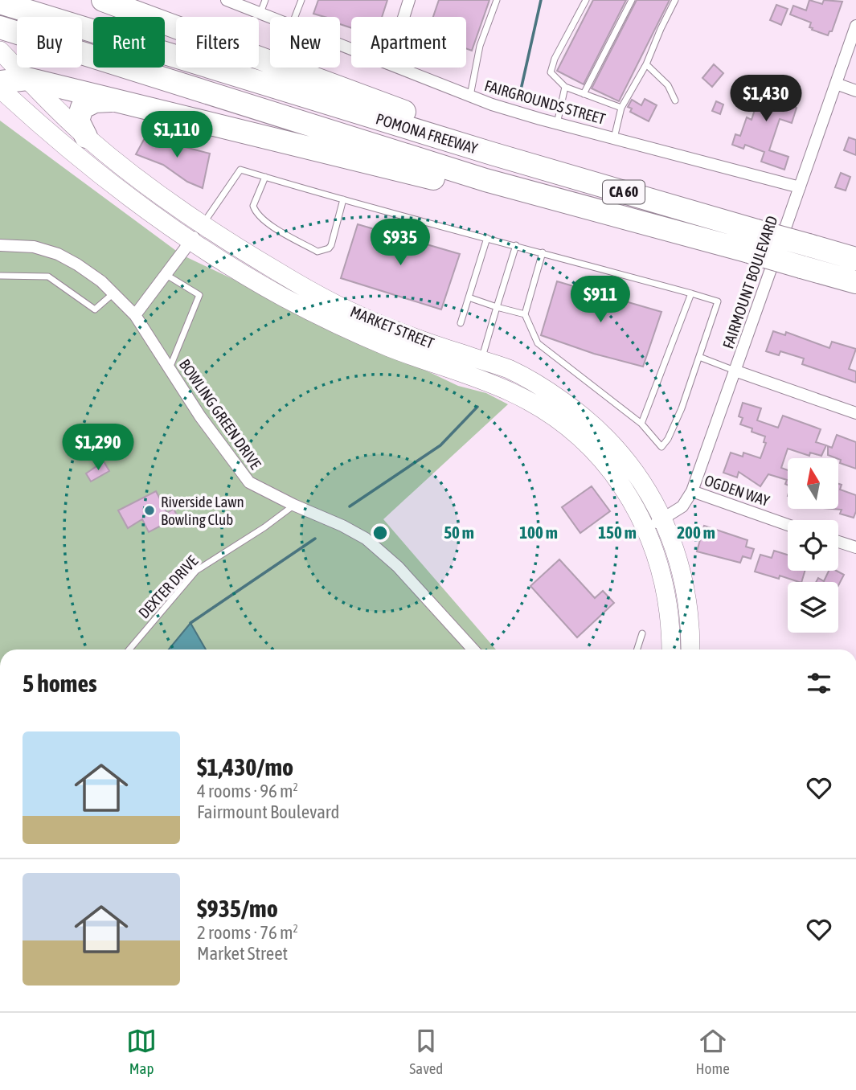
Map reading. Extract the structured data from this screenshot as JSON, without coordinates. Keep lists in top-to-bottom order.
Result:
{
  "streets": {
    "highway": ["POMONA FREEWAY", "CA 60"],
    "main road": ["MARKET STREET"],
    "street": [
      "FAIRGROUNDS STREET",
      "FAIRMOUNT BOULEVARD",
      "BOWLING GREEN DRIVE",
      "OGDEN WAY"
    ],
    "lane": ["DEXTER DRIVE"]
  },
  "crossings": [
    ["FAIRGROUNDS STREET", "FAIRMOUNT BOULEVARD"],
    ["FAIRMOUNT BOULEVARD", "MARKET STREET"],
    ["FAIRMOUNT BOULEVARD", "OGDEN WAY"],
    ["BOWLING GREEN DRIVE", "DEXTER DRIVE"]
  ],
  "places": ["Riverside Lawn Bowling Club"],
  "north": "top",
  "page": {
    "chip": [
      "Buy",
      "Rent",
      "Filters",
      "New",
      "Apartment"
    ],
    "price": [
      "$1,430",
      "$1,110",
      "$935",
      "$911",
      "$1,290"
    ],
    "heading": "5 homes",
    "list": [
      {
        "name": "$1,430/mo",
        "note": "4 rooms · 96 m² · Fairmount Boulevard"
      },
      {
        "name": "$935/mo",
        "note": "2 rooms · 76 m² · Market Street"
      }
    ],
    "tabs": ["Map", "Saved", "Home"]
  },
  "rings": [
    "50 m",
    "100 m",
    "150 m",
    "200 m"
  ]
}
